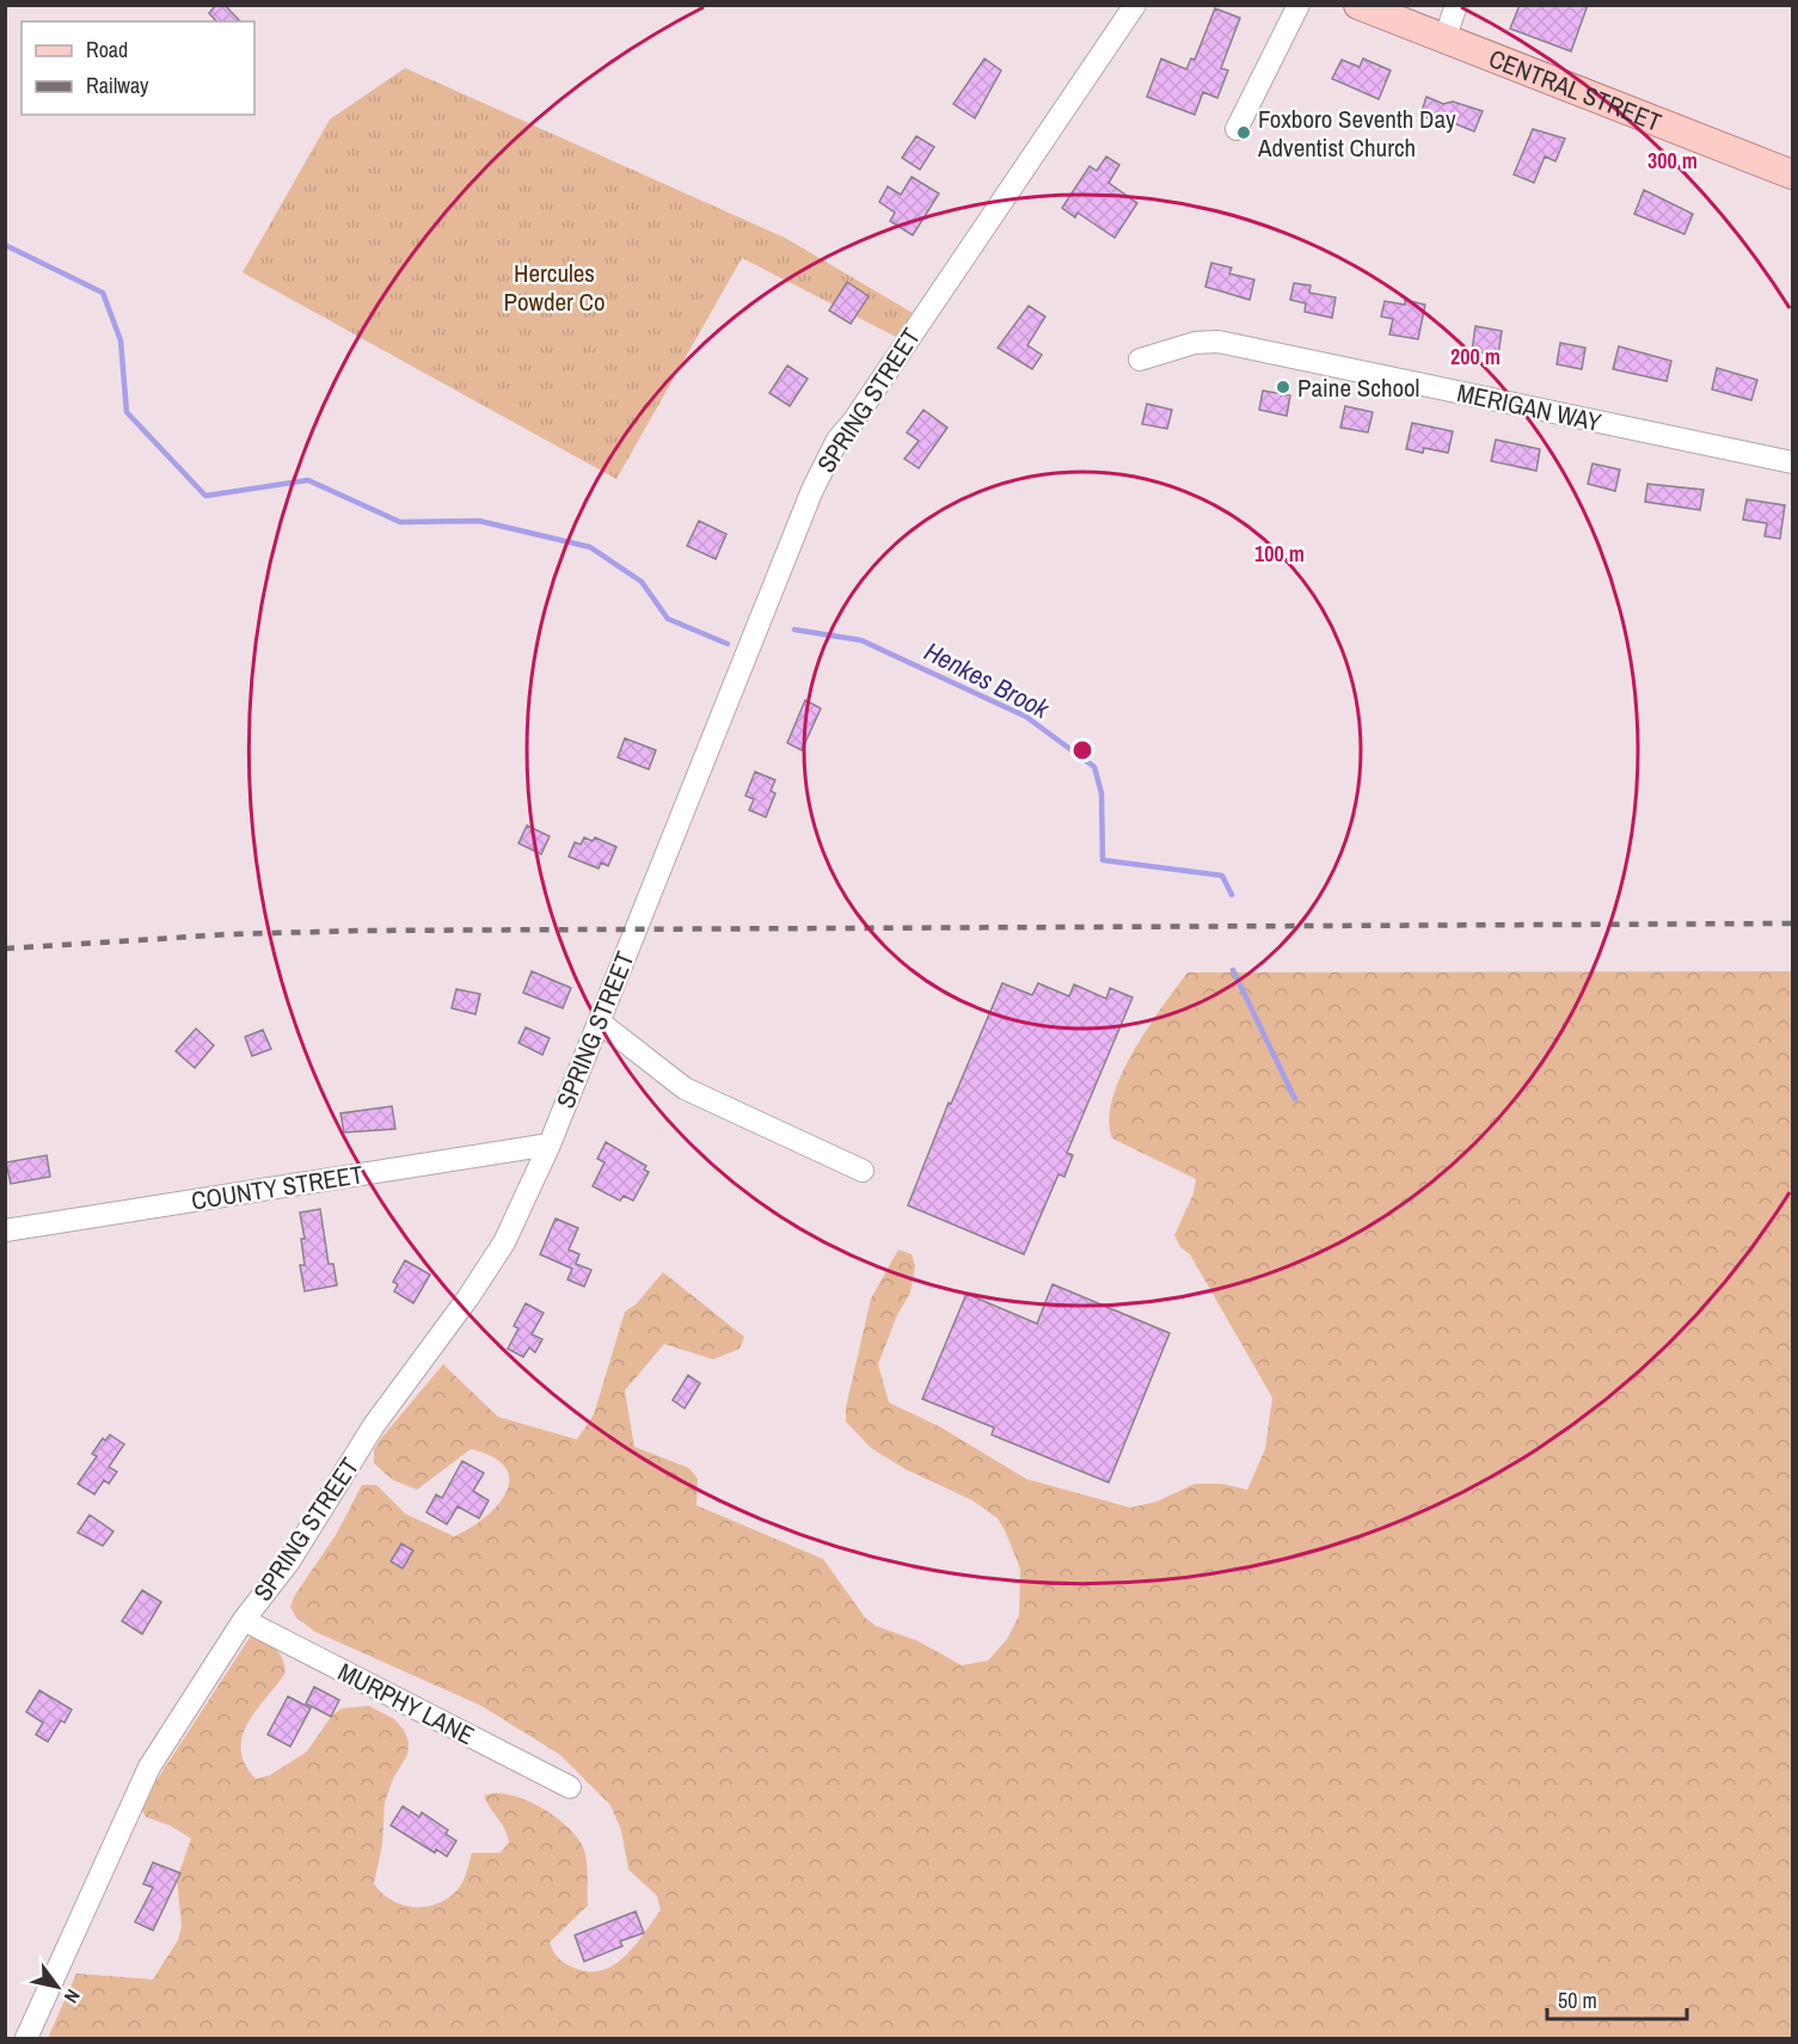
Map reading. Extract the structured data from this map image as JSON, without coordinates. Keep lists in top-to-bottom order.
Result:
{
  "streets": {
    "main road": ["CENTRAL STREET"],
    "street": [
      "SPRING STREET",
      "MERIGAN WAY",
      "COUNTY STREET",
      "MURPHY LANE"
    ]
  },
  "crossings": [
    ["SPRING STREET", "COUNTY STREET"],
    ["SPRING STREET", "MURPHY LANE"]
  ],
  "water": ["Henkes Brook"],
  "parks": ["Hercules Powder Co"],
  "places": ["Foxboro Seventh Day Adventist Church", "Paine School"],
  "legend": ["Road", "Railway"],
  "scale_bar": "50 m",
  "north": "bottom right",
  "rings": ["300 m", "200 m", "100 m"]
}
